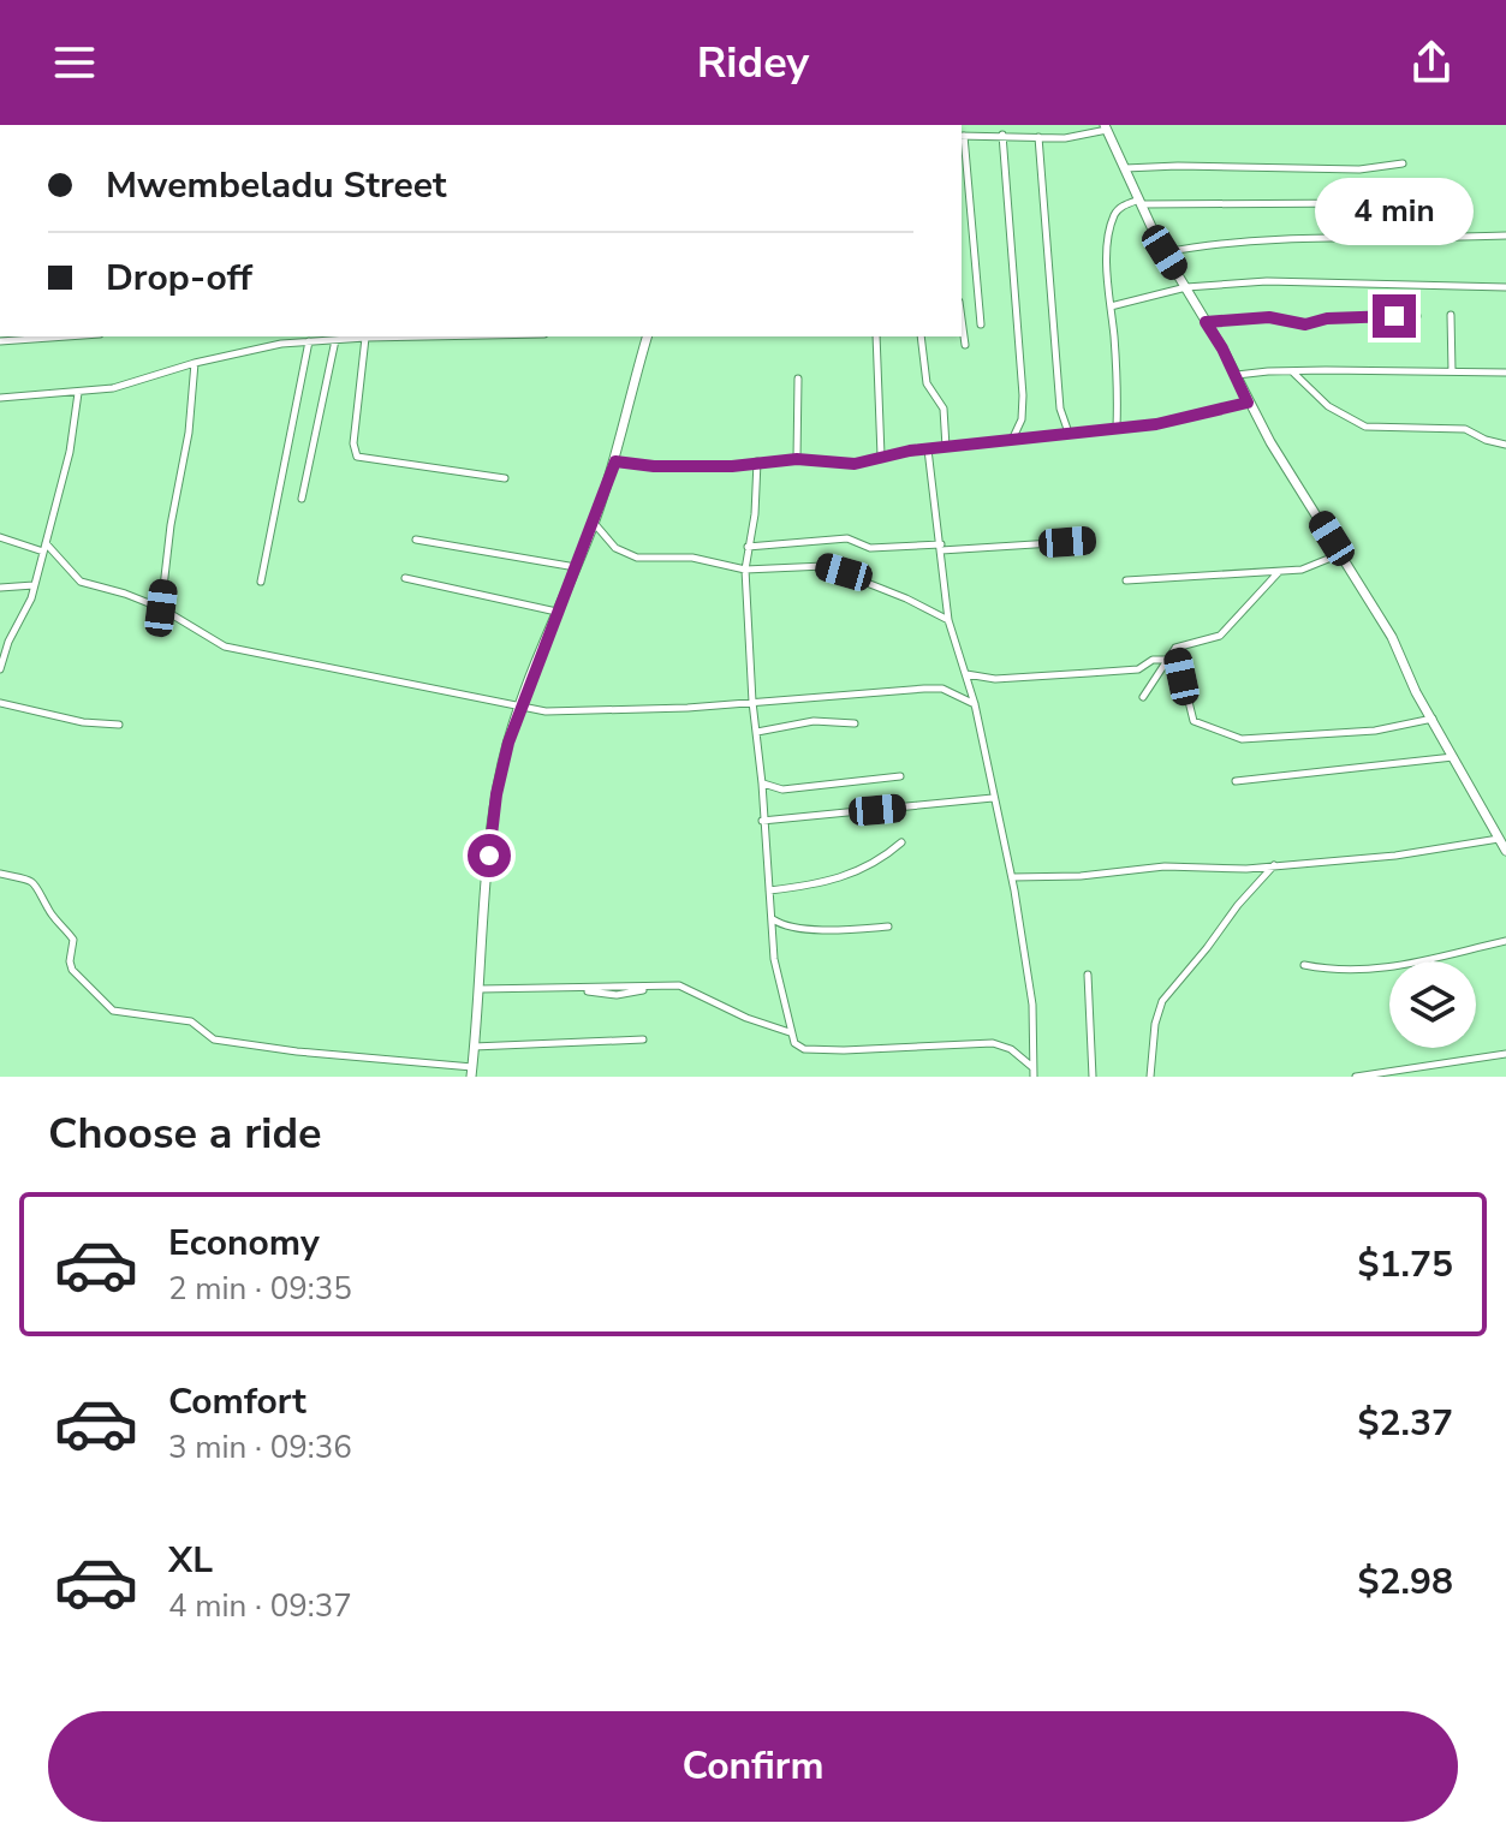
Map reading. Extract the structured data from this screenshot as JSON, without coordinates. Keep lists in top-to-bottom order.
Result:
{
  "page": {
    "header": "Ridey",
    "banner": ["Mwembeladu Street", "Drop-off"],
    "bubble": "4 min",
    "heading": "Choose a ride",
    "list": [
      {
        "name": "Economy",
        "note": "2 min · 09:35",
        "value": "$1.75"
      },
      {
        "name": "Comfort",
        "note": "3 min · 09:36",
        "value": "$2.37"
      },
      {
        "name": "XL",
        "note": "4 min · 09:37",
        "value": "$2.98"
      }
    ],
    "buttons": "Confirm"
  }
}
